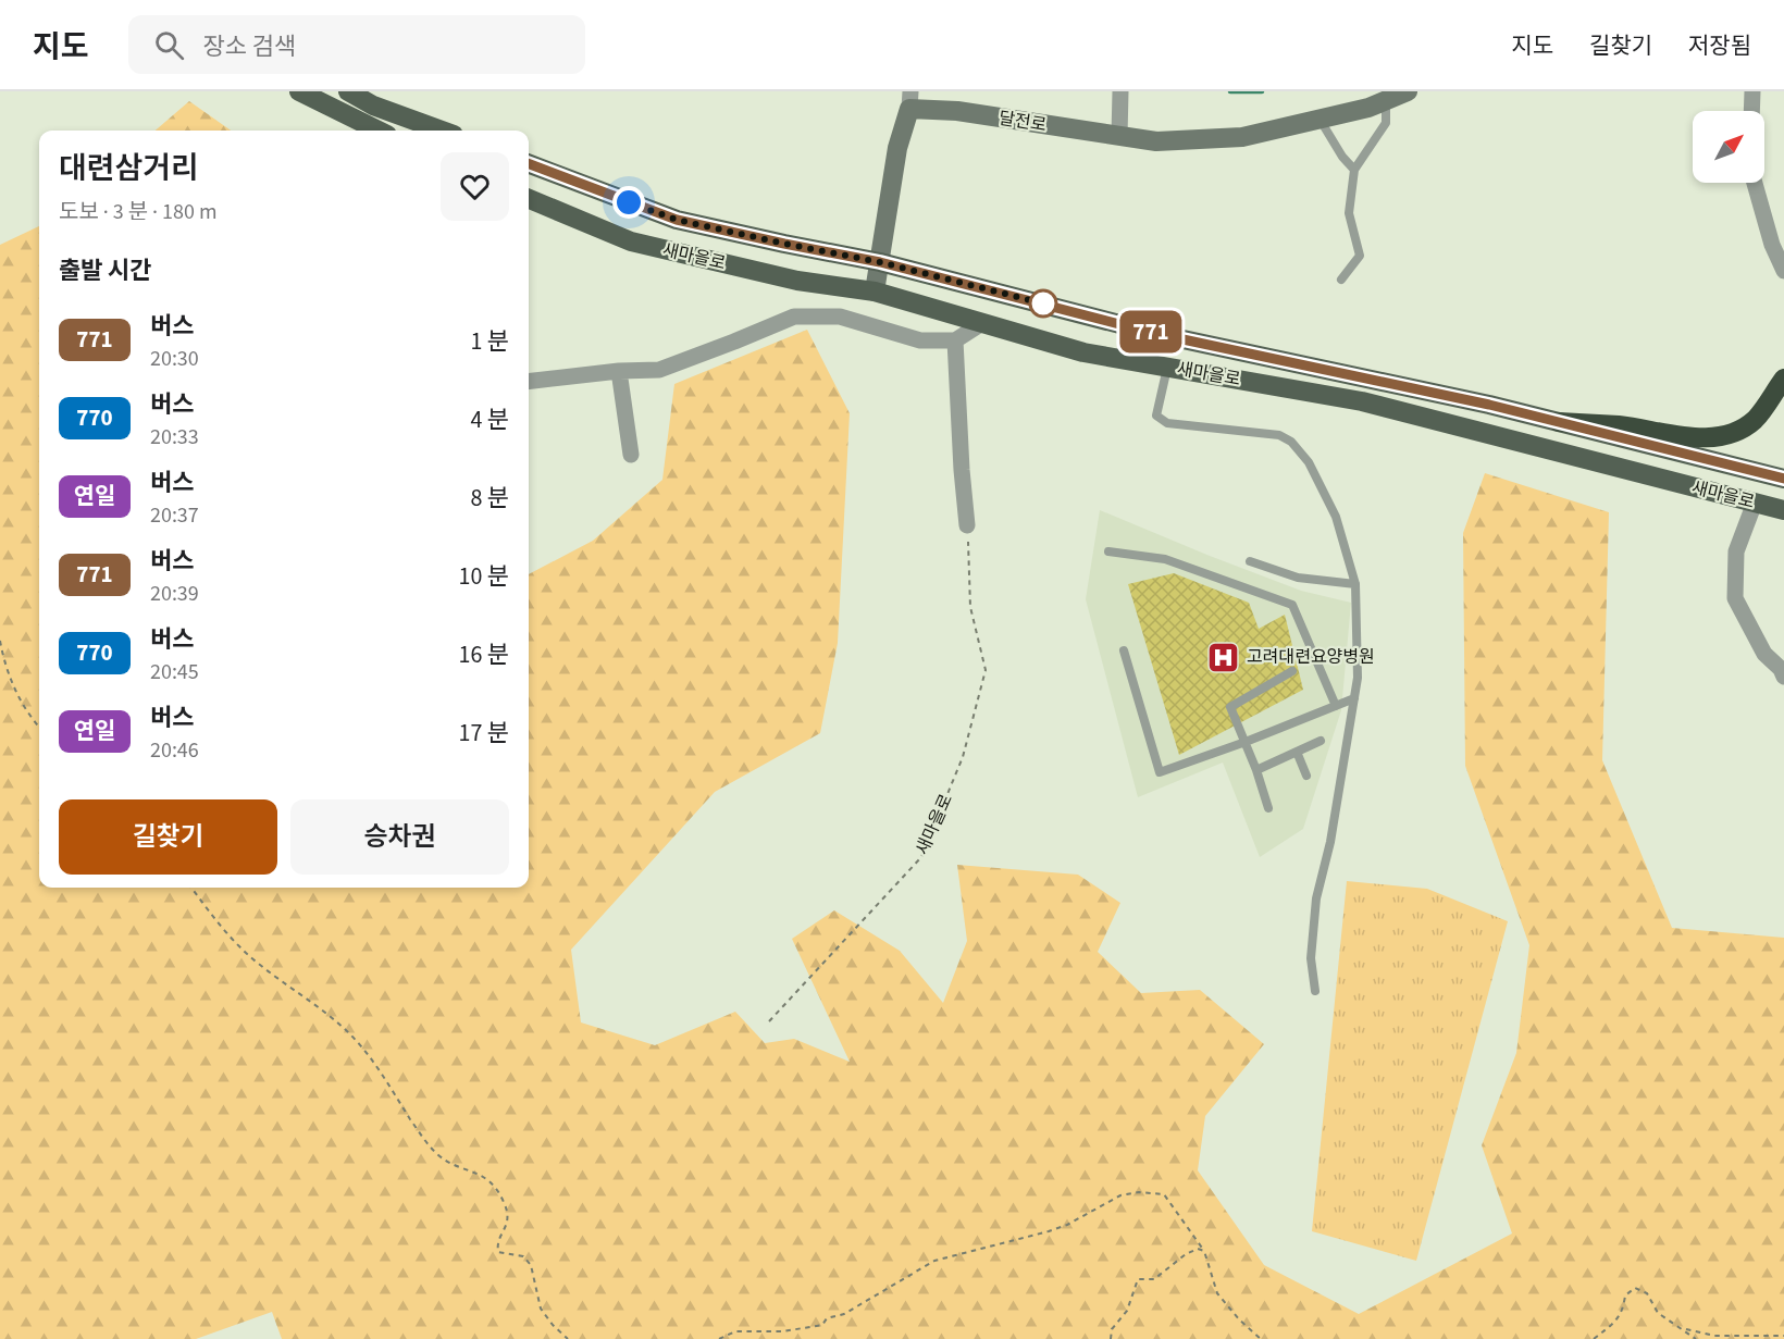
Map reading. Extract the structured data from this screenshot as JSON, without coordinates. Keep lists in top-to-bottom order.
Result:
{
  "streets": {
    "main road": ["새마을로"],
    "street": ["달전로"]
  },
  "crossings": [
    ["달전로", "새마을로"]
  ],
  "places": {
    "hospital": ["고려대련요양병원"]
  },
  "lines": ["bus line 771"],
  "north": "top right",
  "page": {
    "header": "지도",
    "search": "장소 검색",
    "nav": ["지도", "길찾기", "저장됨"],
    "on_map": "771",
    "heading": [
      ["대련삼거리", "도보 · 3 분 · 180 m"],
      "출발 시간"
    ],
    "list": [
      {
        "mark": "771",
        "name": "버스",
        "note": "20:30",
        "value": "1 분"
      },
      {
        "mark": "770",
        "name": "버스",
        "note": "20:33",
        "value": "4 분"
      },
      {
        "mark": "연일",
        "name": "버스",
        "note": "20:37",
        "value": "8 분"
      },
      {
        "mark": "771",
        "name": "버스",
        "note": "20:39",
        "value": "10 분"
      },
      {
        "mark": "770",
        "name": "버스",
        "note": "20:45",
        "value": "16 분"
      },
      {
        "mark": "연일",
        "name": "버스",
        "note": "20:46",
        "value": "17 분"
      }
    ],
    "buttons": ["길찾기", "승차권"]
  }
}
